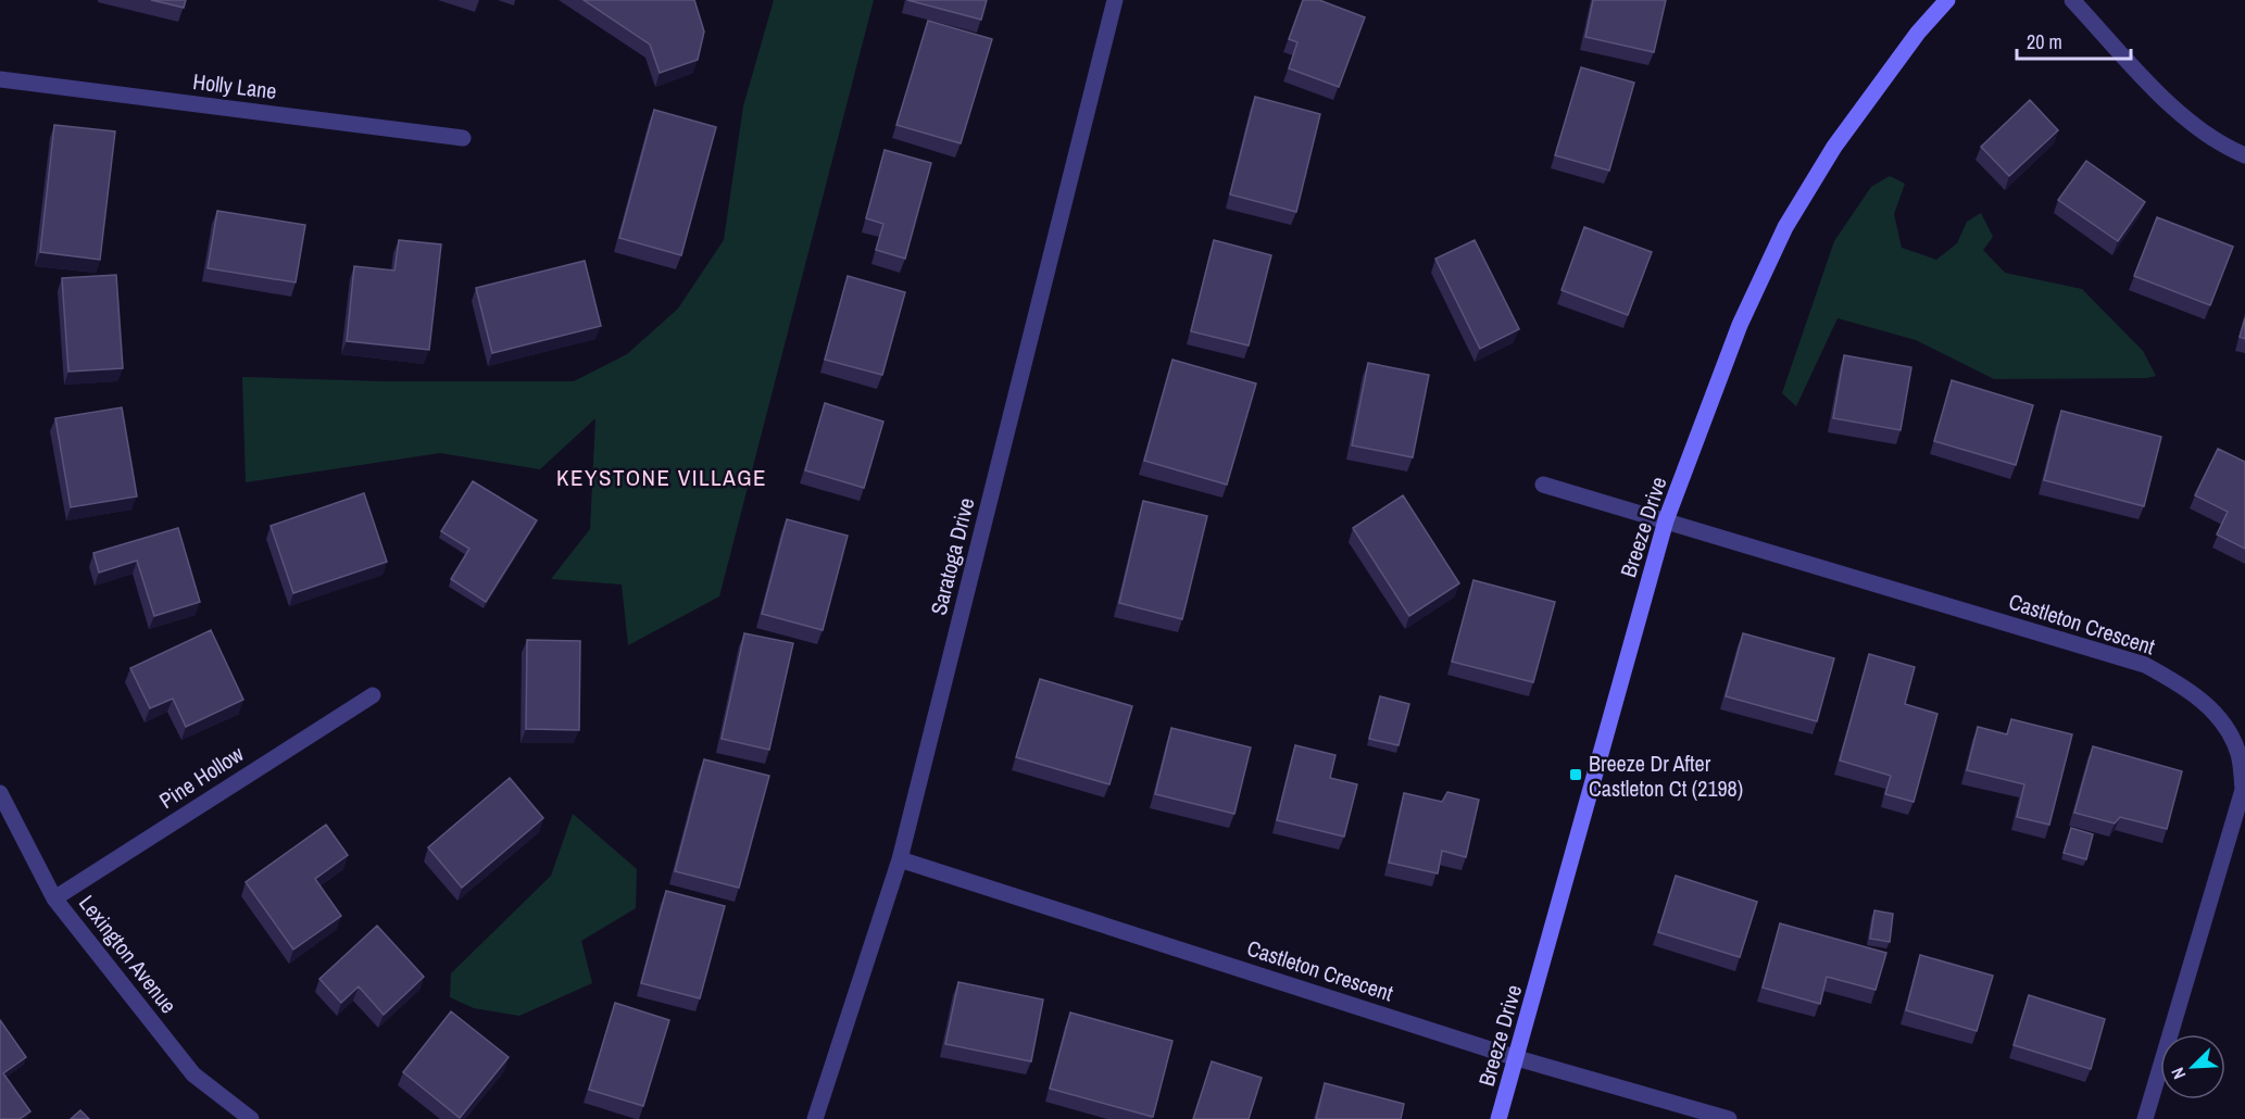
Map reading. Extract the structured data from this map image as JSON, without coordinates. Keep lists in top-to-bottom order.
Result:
{
  "streets": {
    "street": [
      "Holly Lane",
      "Breeze Drive",
      "Saratoga Drive",
      "Castleton Crescent",
      "Pine Hollow",
      "Lexington Avenue"
    ]
  },
  "crossings": [
    ["Breeze Drive", "Castleton Crescent"],
    ["Saratoga Drive", "Castleton Crescent"],
    ["Pine Hollow", "Lexington Avenue"]
  ],
  "districts": ["KEYSTONE VILLAGE"],
  "places": {
    "transit": ["Breeze Dr After Castleton Ct (2198)"]
  },
  "scale_bar": "20 m",
  "north": "bottom left"
}
